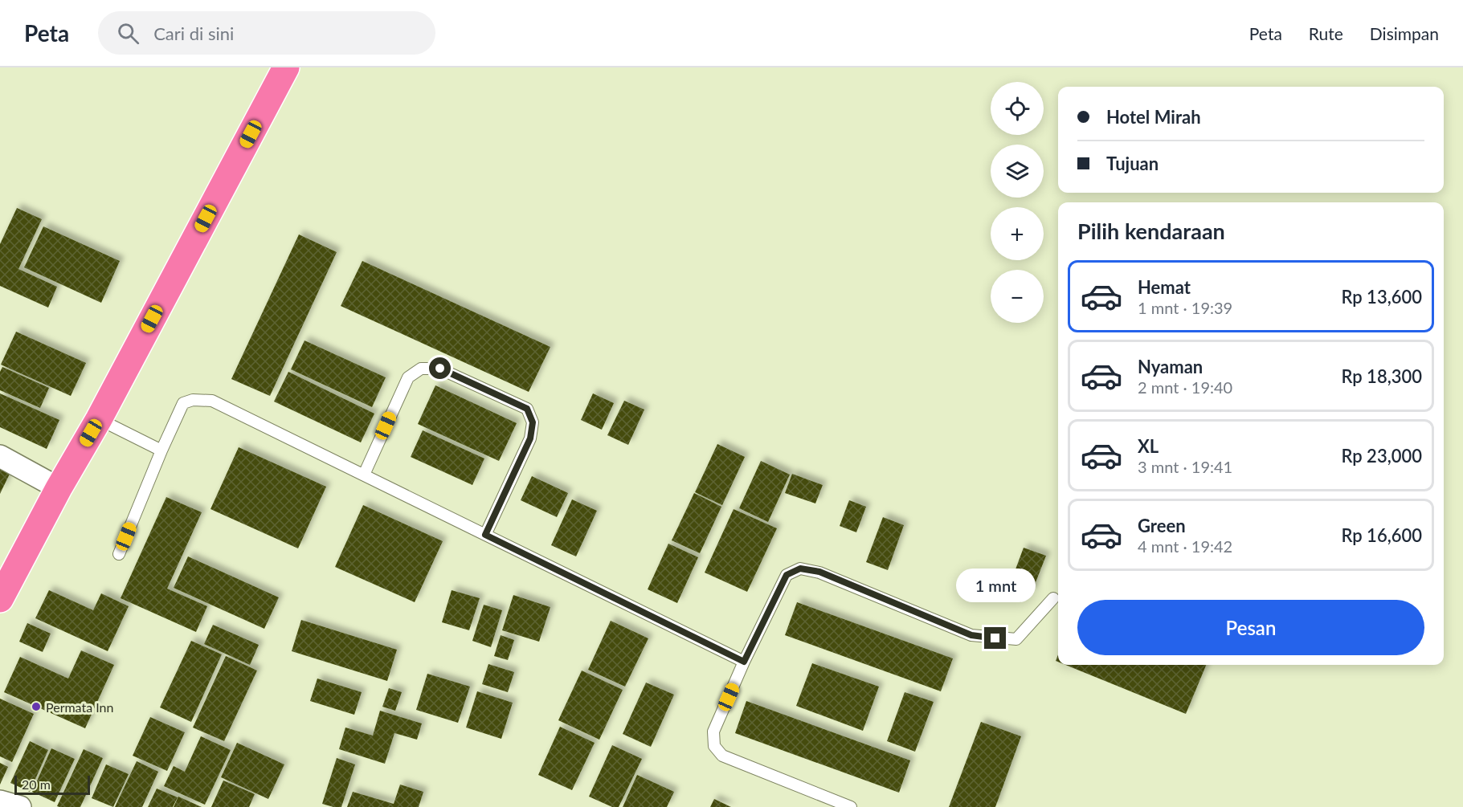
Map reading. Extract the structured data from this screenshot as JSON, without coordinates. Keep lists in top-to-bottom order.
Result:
{
  "places": ["Permata Inn"],
  "scale_bar": "20 m",
  "page": {
    "header": "Peta",
    "search": "Cari di sini",
    "nav": ["Peta", "Rute", "Disimpan"],
    "map_buttons": ["+", "−"],
    "banner": ["Hotel Mirah", "Tujuan"],
    "heading": "Pilih kendaraan",
    "list": [
      {
        "name": "Hemat",
        "note": "1 mnt · 19:39",
        "value": "Rp 13,600"
      },
      {
        "name": "Nyaman",
        "note": "2 mnt · 19:40",
        "value": "Rp 18,300"
      },
      {
        "name": "XL",
        "note": "3 mnt · 19:41",
        "value": "Rp 23,000"
      },
      {
        "name": "Green",
        "note": "4 mnt · 19:42",
        "value": "Rp 16,600"
      }
    ],
    "bubble": "1 mnt",
    "buttons": "Pesan",
    "scale": "20 m"
  }
}
